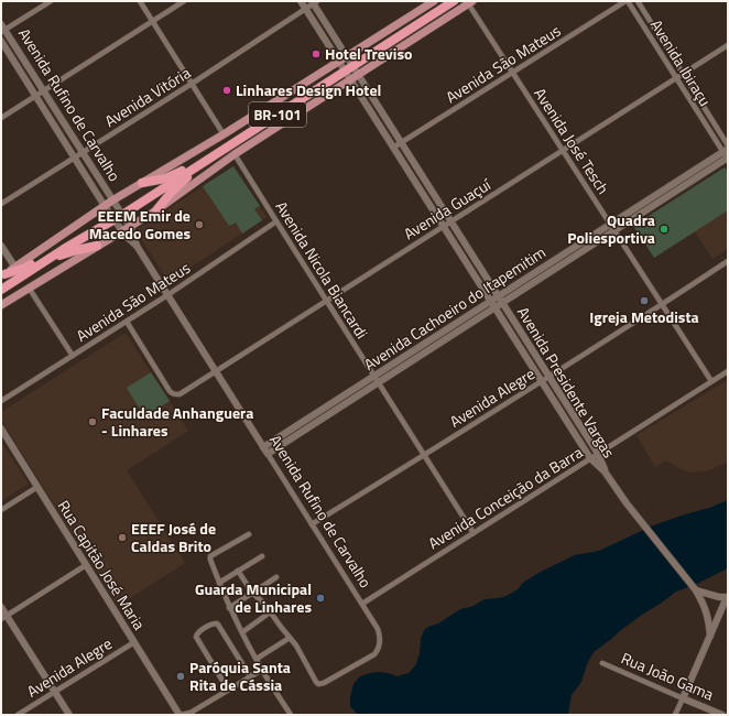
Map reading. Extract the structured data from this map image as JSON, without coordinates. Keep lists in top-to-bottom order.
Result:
{
  "streets": {
    "highway": ["BR-101"],
    "main road": [
      "Avenida Rufino de Carvalho",
      "Avenida Cachoeiro do Itapemitim",
      "Avenida Presidente Vargas",
      "Rua Capitão José Maria",
      "Rua João Gama"
    ],
    "street": [
      "Avenida Ibiraçu",
      "Avenida São Mateus",
      "Avenida Vitória",
      "Avenida José Tesch",
      "Avenida Guaçuí",
      "Avenida Nicola Biancardi",
      "Avenida Alegre",
      "Avenida Conceição da Barra"
    ]
  },
  "crossings": [
    ["Avenida Ibiraçu", "Avenida São Mateus"],
    ["Avenida Ibiraçu", "Avenida Guaçuí"],
    ["Avenida São Mateus", "Avenida Rufino de Carvalho"],
    ["Avenida São Mateus", "Avenida José Tesch"],
    ["Avenida São Mateus", "Avenida Guaçuí"],
    ["Avenida São Mateus", "Avenida Nicola Biancardi"],
    ["Avenida São Mateus", "Avenida Presidente Vargas"],
    ["Avenida Vitória", "Avenida Rufino de Carvalho"],
    ["Avenida Vitória", "Avenida Presidente Vargas"],
    ["Avenida Rufino de Carvalho", "BR-101"],
    ["Avenida Rufino de Carvalho", "Avenida Guaçuí"],
    ["Avenida Rufino de Carvalho", "Avenida Cachoeiro do Itapemitim"],
    ["Avenida Rufino de Carvalho", "Avenida Alegre"],
    ["Avenida Rufino de Carvalho", "Avenida Conceição da Barra"],
    ["BR-101", "Avenida Presidente Vargas"],
    ["Avenida José Tesch", "Avenida Guaçuí"],
    ["Avenida José Tesch", "Avenida Alegre"],
    ["Avenida José Tesch", "Avenida Conceição da Barra"],
    ["Avenida Guaçuí", "Avenida Nicola Biancardi"],
    ["Avenida Guaçuí", "Avenida Presidente Vargas"],
    ["Avenida Nicola Biancardi", "Avenida Cachoeiro do Itapemitim"],
    ["Avenida Nicola Biancardi", "Avenida Alegre"],
    ["Avenida Nicola Biancardi", "Avenida Conceição da Barra"],
    ["Avenida Presidente Vargas", "Avenida Alegre"],
    ["Avenida Presidente Vargas", "Avenida Conceição da Barra"],
    ["Avenida Alegre", "Rua Capitão José Maria"]
  ],
  "places": [
    "Hotel Treviso",
    "Linhares Design Hotel",
    "EEEM Emir de Macedo Gomes",
    "Quadra Poliesportiva",
    "Igreja Metodista",
    "Faculdade Anhanguera - Linhares",
    "EEEF José de Caldas Brito",
    "Guarda Municipal de Linhares",
    "Paróquia Santa Rita de Cássia"
  ]
}
